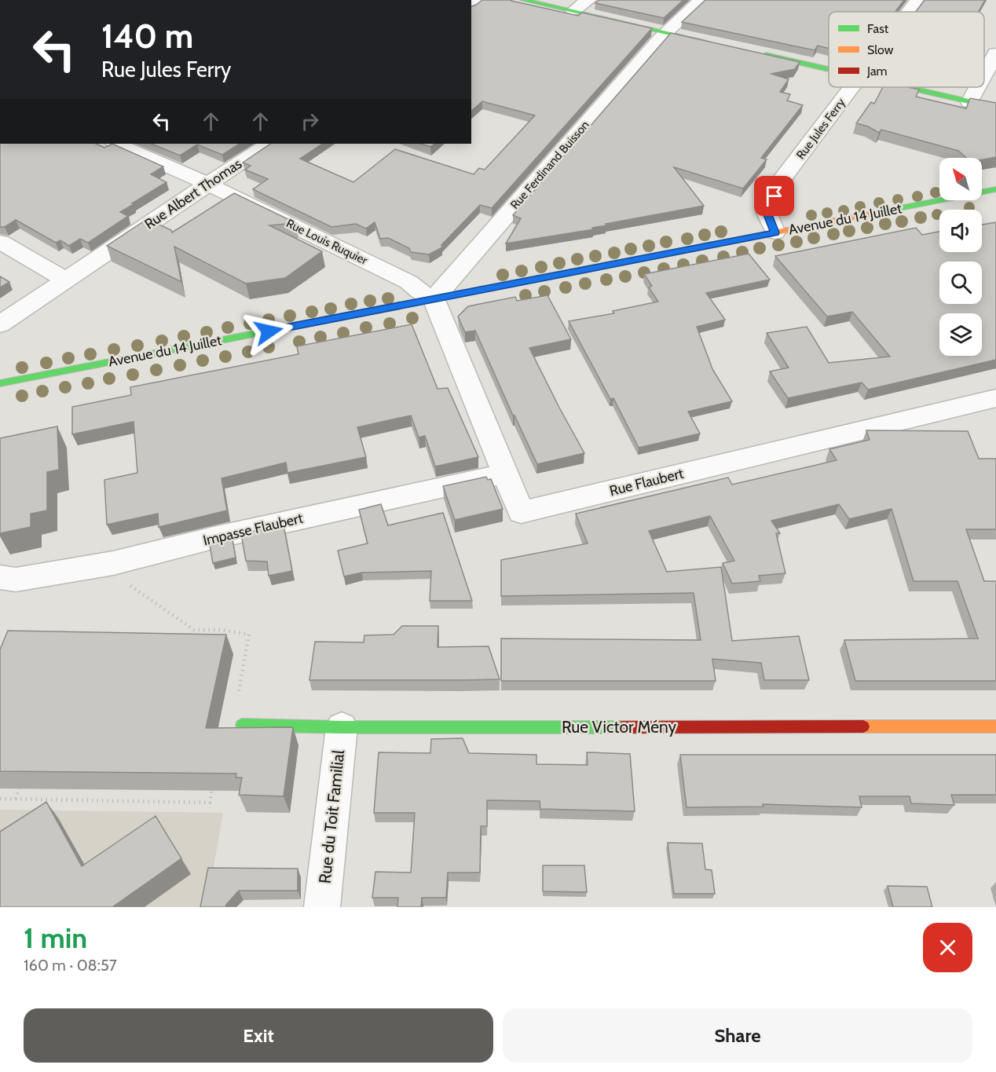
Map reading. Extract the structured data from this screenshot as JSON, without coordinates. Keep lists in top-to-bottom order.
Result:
{
  "streets": {
    "street": [
      "Rue Jules Ferry",
      "Rue Ferdinand Buisson",
      "Rue Albert Thomas",
      "Avenue du 14 Juillet",
      "Rue Louis Ruquier",
      "Rue Flaubert",
      "Impasse Flaubert",
      "Rue Victor Mény",
      "Rue du Toit Familial"
    ]
  },
  "crossings": [
    ["Rue Jules Ferry", "Avenue du 14 Juillet"],
    ["Rue Ferdinand Buisson", "Avenue du 14 Juillet"],
    ["Rue Ferdinand Buisson", "Rue Louis Ruquier"],
    ["Rue Ferdinand Buisson", "Rue Flaubert"],
    ["Rue Albert Thomas", "Rue Louis Ruquier"],
    ["Avenue du 14 Juillet", "Rue Louis Ruquier"],
    ["Avenue du 14 Juillet", "Rue Flaubert"],
    ["Rue Louis Ruquier", "Rue Flaubert"],
    ["Rue Flaubert", "Impasse Flaubert"],
    ["Rue Victor Mény", "Rue du Toit Familial"]
  ],
  "legend": ["Fast", "Slow", "Jam"],
  "north": "top left",
  "page": {
    "turn": ["140 m", "Rue Jules Ferry"],
    "heading": ["1 min", "160 m · 08:57"],
    "buttons": ["Exit", "Share"]
  }
}
